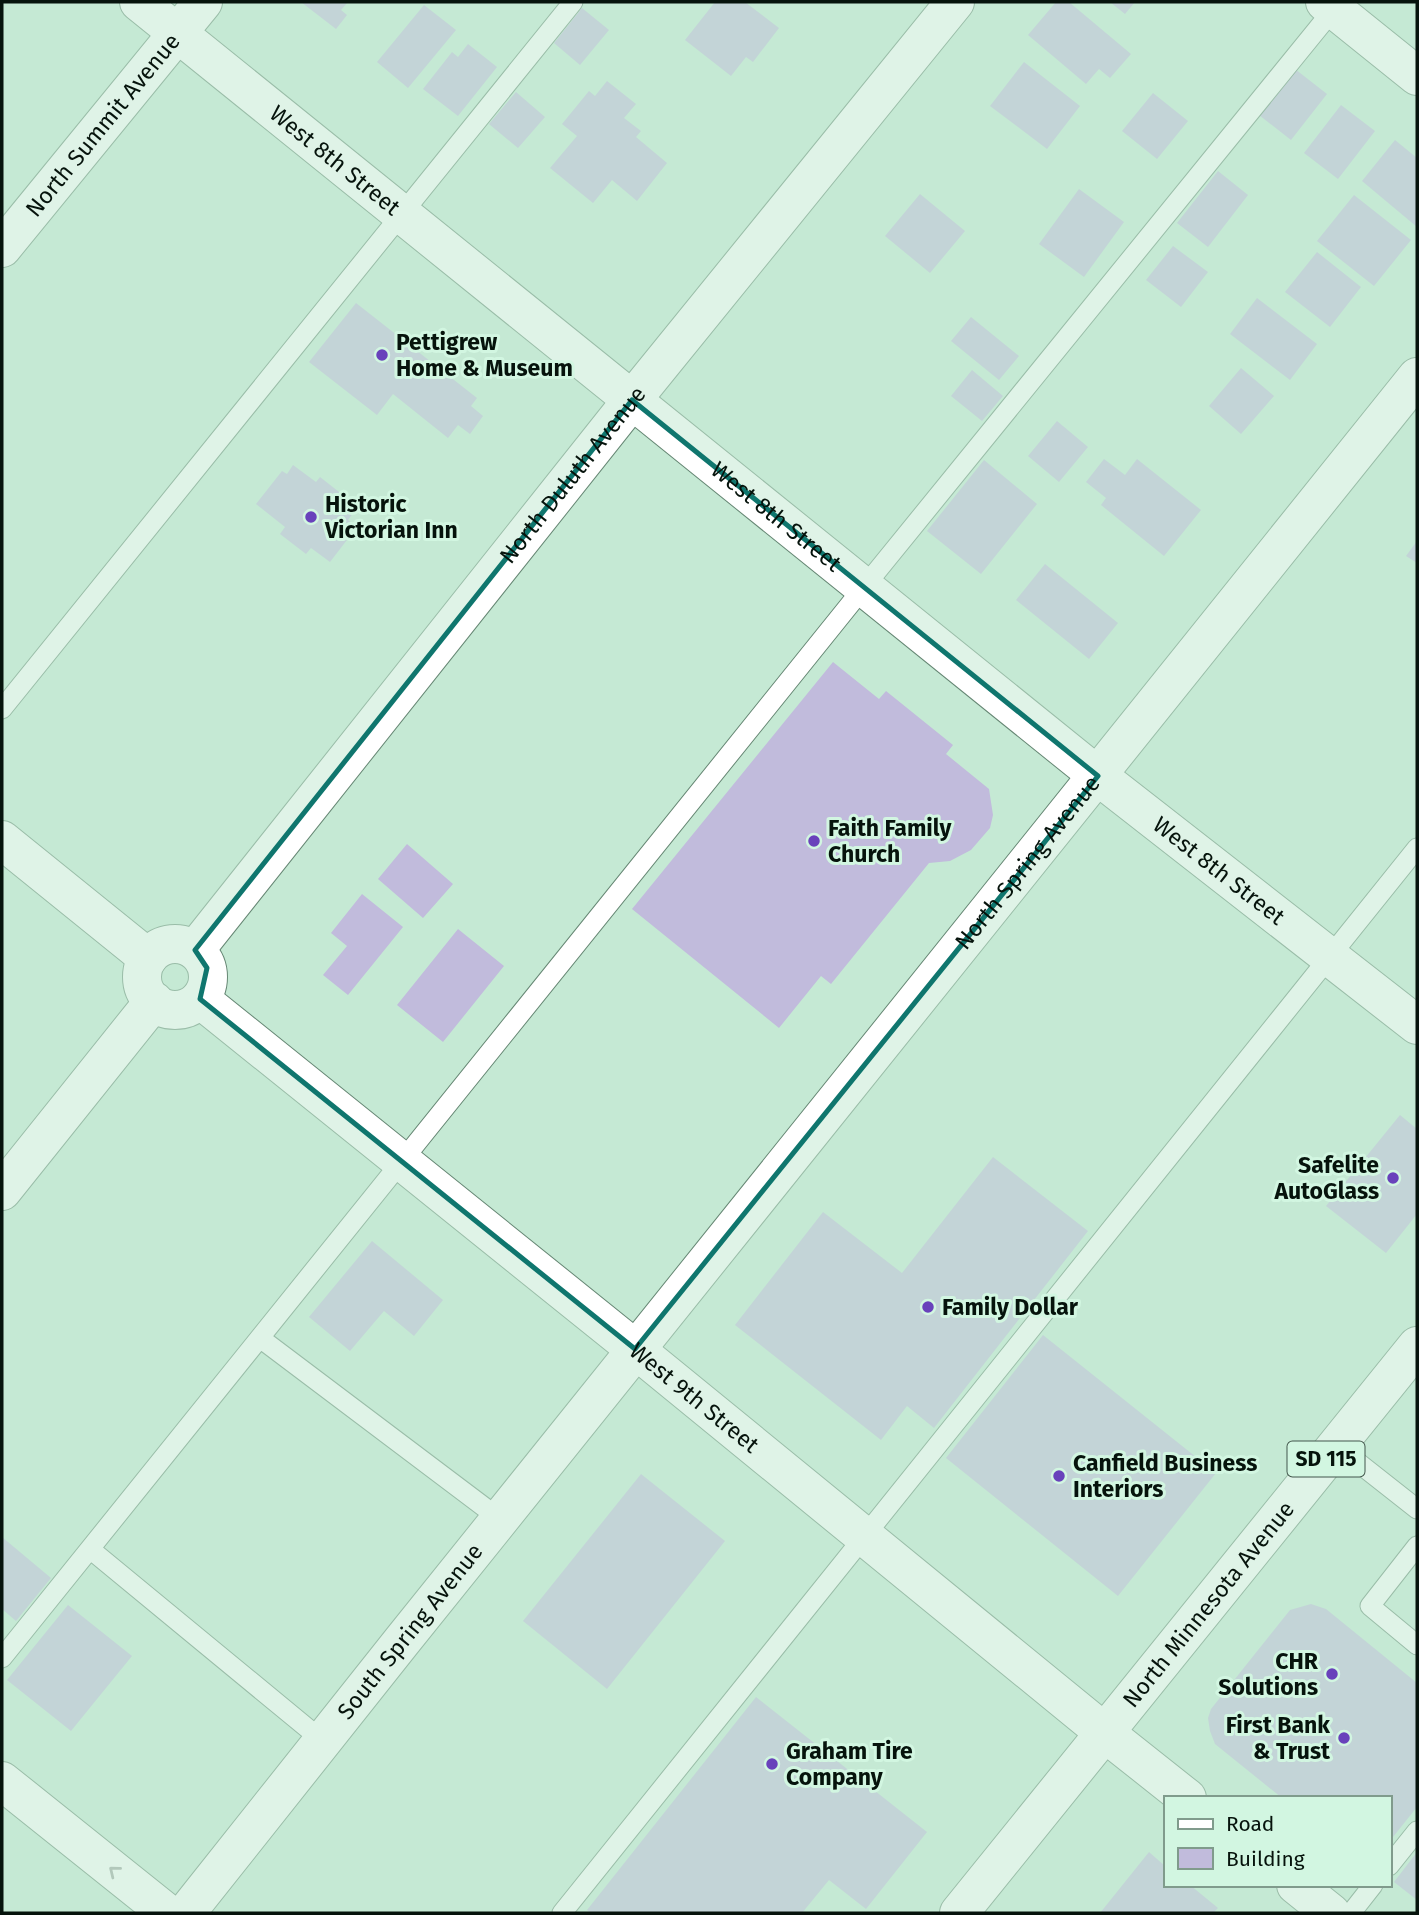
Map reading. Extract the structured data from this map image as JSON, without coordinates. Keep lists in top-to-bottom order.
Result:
{
  "streets": {
    "street": [
      "North Summit Avenue",
      "West 8th Street",
      "North Duluth Avenue",
      "North Spring Avenue",
      "West 9th Street",
      "SD 115",
      "North Minnesota Avenue",
      "South Spring Avenue"
    ]
  },
  "crossings": [
    ["North Summit Avenue", "West 8th Street"],
    ["West 8th Street", "North Duluth Avenue"],
    ["West 8th Street", "North Spring Avenue"],
    ["North Duluth Avenue", "West 9th Street"],
    ["North Spring Avenue", "West 9th Street"],
    ["North Spring Avenue", "South Spring Avenue"],
    ["West 9th Street", "SD 115"],
    ["West 9th Street", "North Minnesota Avenue"],
    ["West 9th Street", "South Spring Avenue"],
    ["SD 115", "North Minnesota Avenue"]
  ],
  "places": [
    "Pettigrew Home & Museum",
    "Historic Victorian Inn",
    "Faith Family Church",
    "Safelite AutoGlass",
    "Family Dollar",
    "Canfield Business Interiors",
    "CHR Solutions",
    "First Bank & Trust",
    "Graham Tire Company"
  ],
  "legend": ["Road", "Building"]
}
